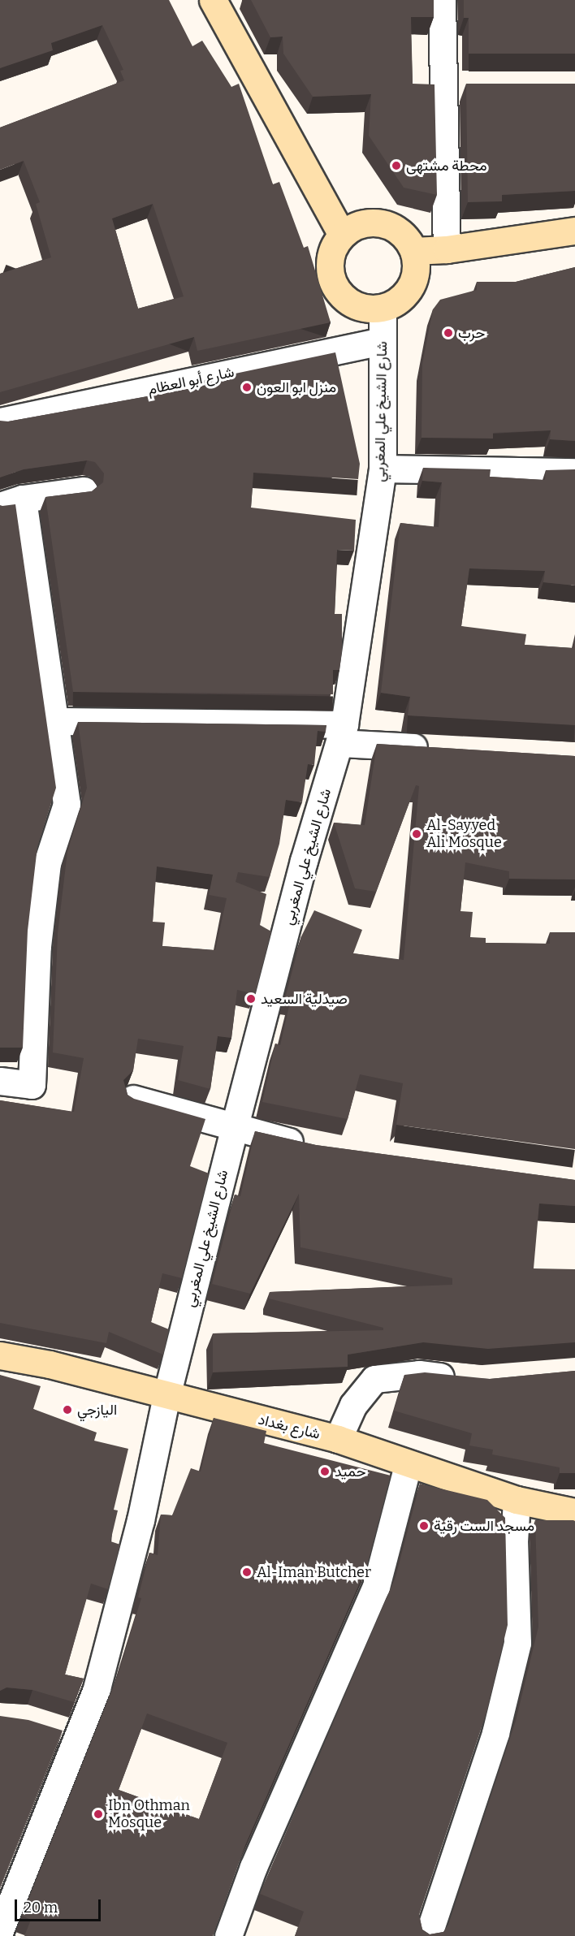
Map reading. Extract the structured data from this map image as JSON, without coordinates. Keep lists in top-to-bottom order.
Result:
{
  "streets": {
    "street": ["شارع أبو العظام", "شارع الشيخ علي المغربي", "شارع بغداد"]
  },
  "crossings": [
    ["شارع أبو العظام", "شارع الشيخ علي المغربي"],
    ["شارع الشيخ علي المغربي", "شارع بغداد"]
  ],
  "places": [
    "محطة مشتهى",
    "حرب",
    "منزل ابو العون",
    "Al-Sayyed Ali Mosque",
    "صيدلية السعيد",
    "اليازجي",
    "حميد",
    "مسجد الست رقية",
    "Al-Iman Butcher",
    "Ibn Othman Mosque"
  ],
  "scale_bar": "20 m"
}
